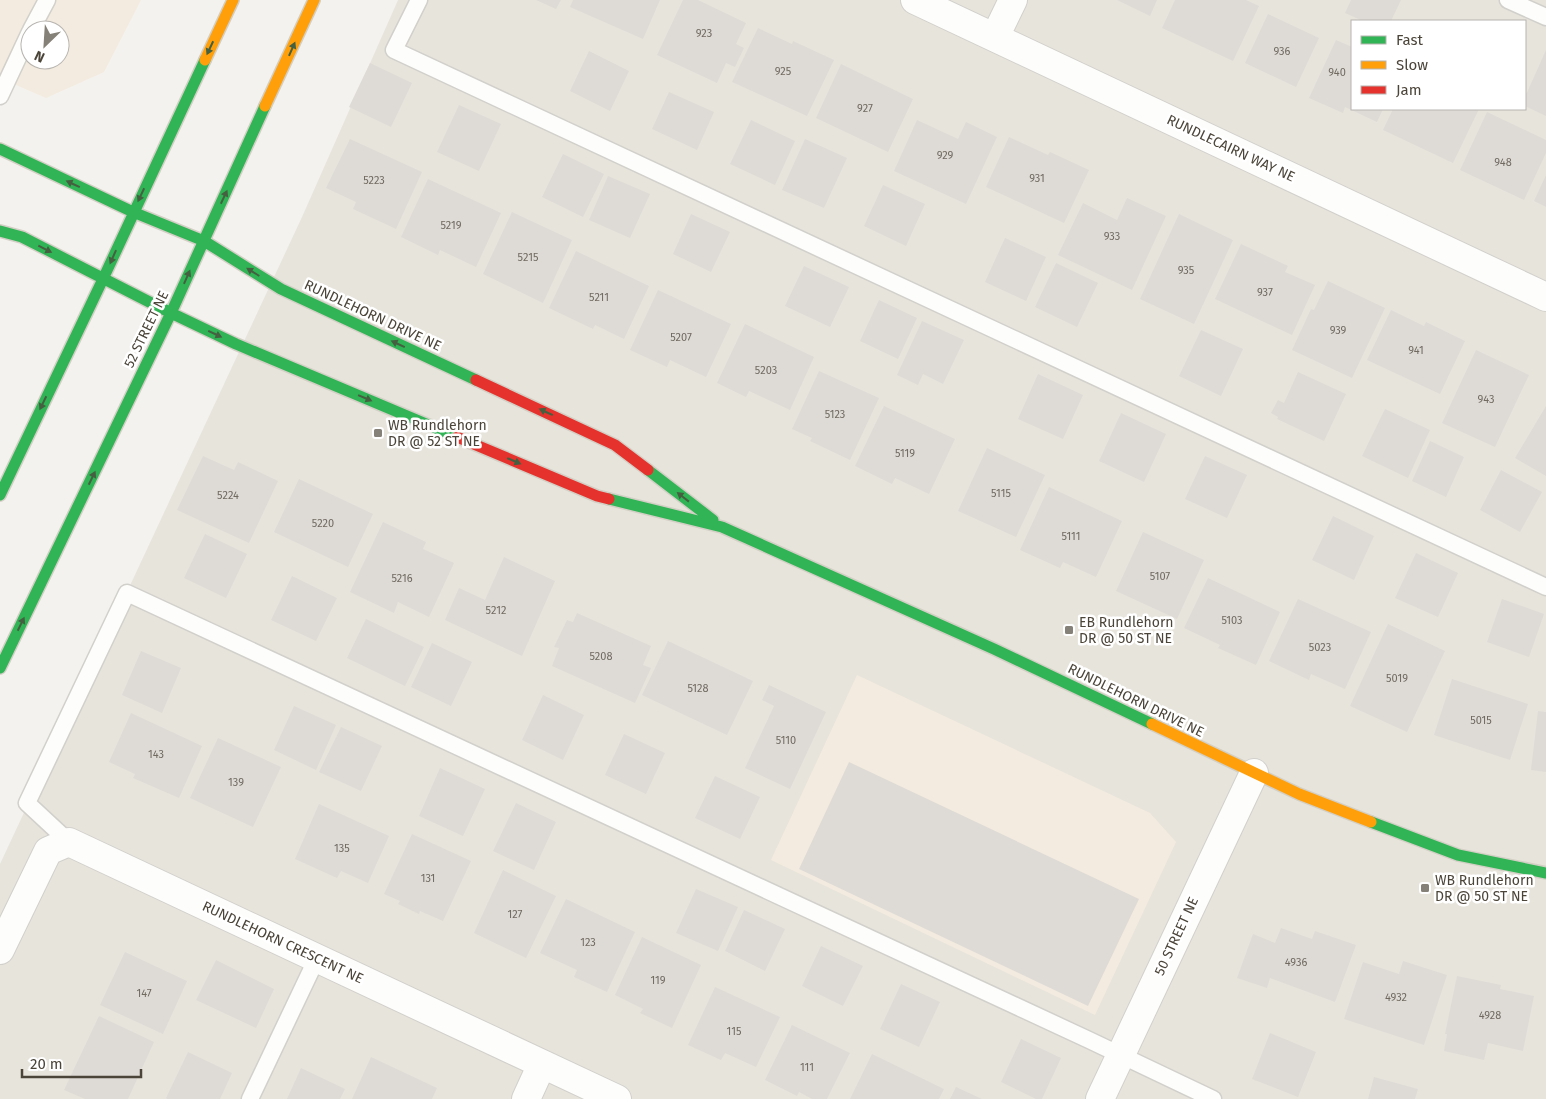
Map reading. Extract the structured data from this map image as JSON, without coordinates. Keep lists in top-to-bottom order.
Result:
{
  "streets": {
    "street": [
      "RUNDLECAIRN WAY NE",
      "RUNDLEHORN DRIVE NE",
      "52 STREET NE",
      "50 STREET NE",
      "RUNDLEHORN CRESCENT NE"
    ]
  },
  "crossings": [
    ["RUNDLEHORN DRIVE NE", "52 STREET NE"],
    ["RUNDLEHORN DRIVE NE", "50 STREET NE"]
  ],
  "places": {
    "transit": ["WB Rundlehorn DR @ 52 ST NE", "EB Rundlehorn DR @ 50 ST NE", "WB Rundlehorn DR @ 50 ST NE"]
  },
  "house_numbers": [
    "923",
    "936",
    "925",
    "940",
    "927",
    "929",
    "948",
    "931",
    "5223",
    "5219",
    "933",
    "5215",
    "935",
    "937",
    "5211",
    "939",
    "5207",
    "941",
    "5203",
    "943",
    "5123",
    "5119",
    "5115",
    "5224",
    "5220",
    "5111",
    "5107",
    "5216",
    "5212",
    "5103",
    "5023",
    "5208",
    "5019",
    "5128",
    "5015",
    "5110",
    "143",
    "139",
    "135",
    "131",
    "127",
    "123",
    "4936",
    "119",
    "147",
    "4932",
    "4928",
    "115",
    "111"
  ],
  "legend": ["Fast", "Slow", "Jam"],
  "scale_bar": "20 m",
  "north": "bottom left"
}
